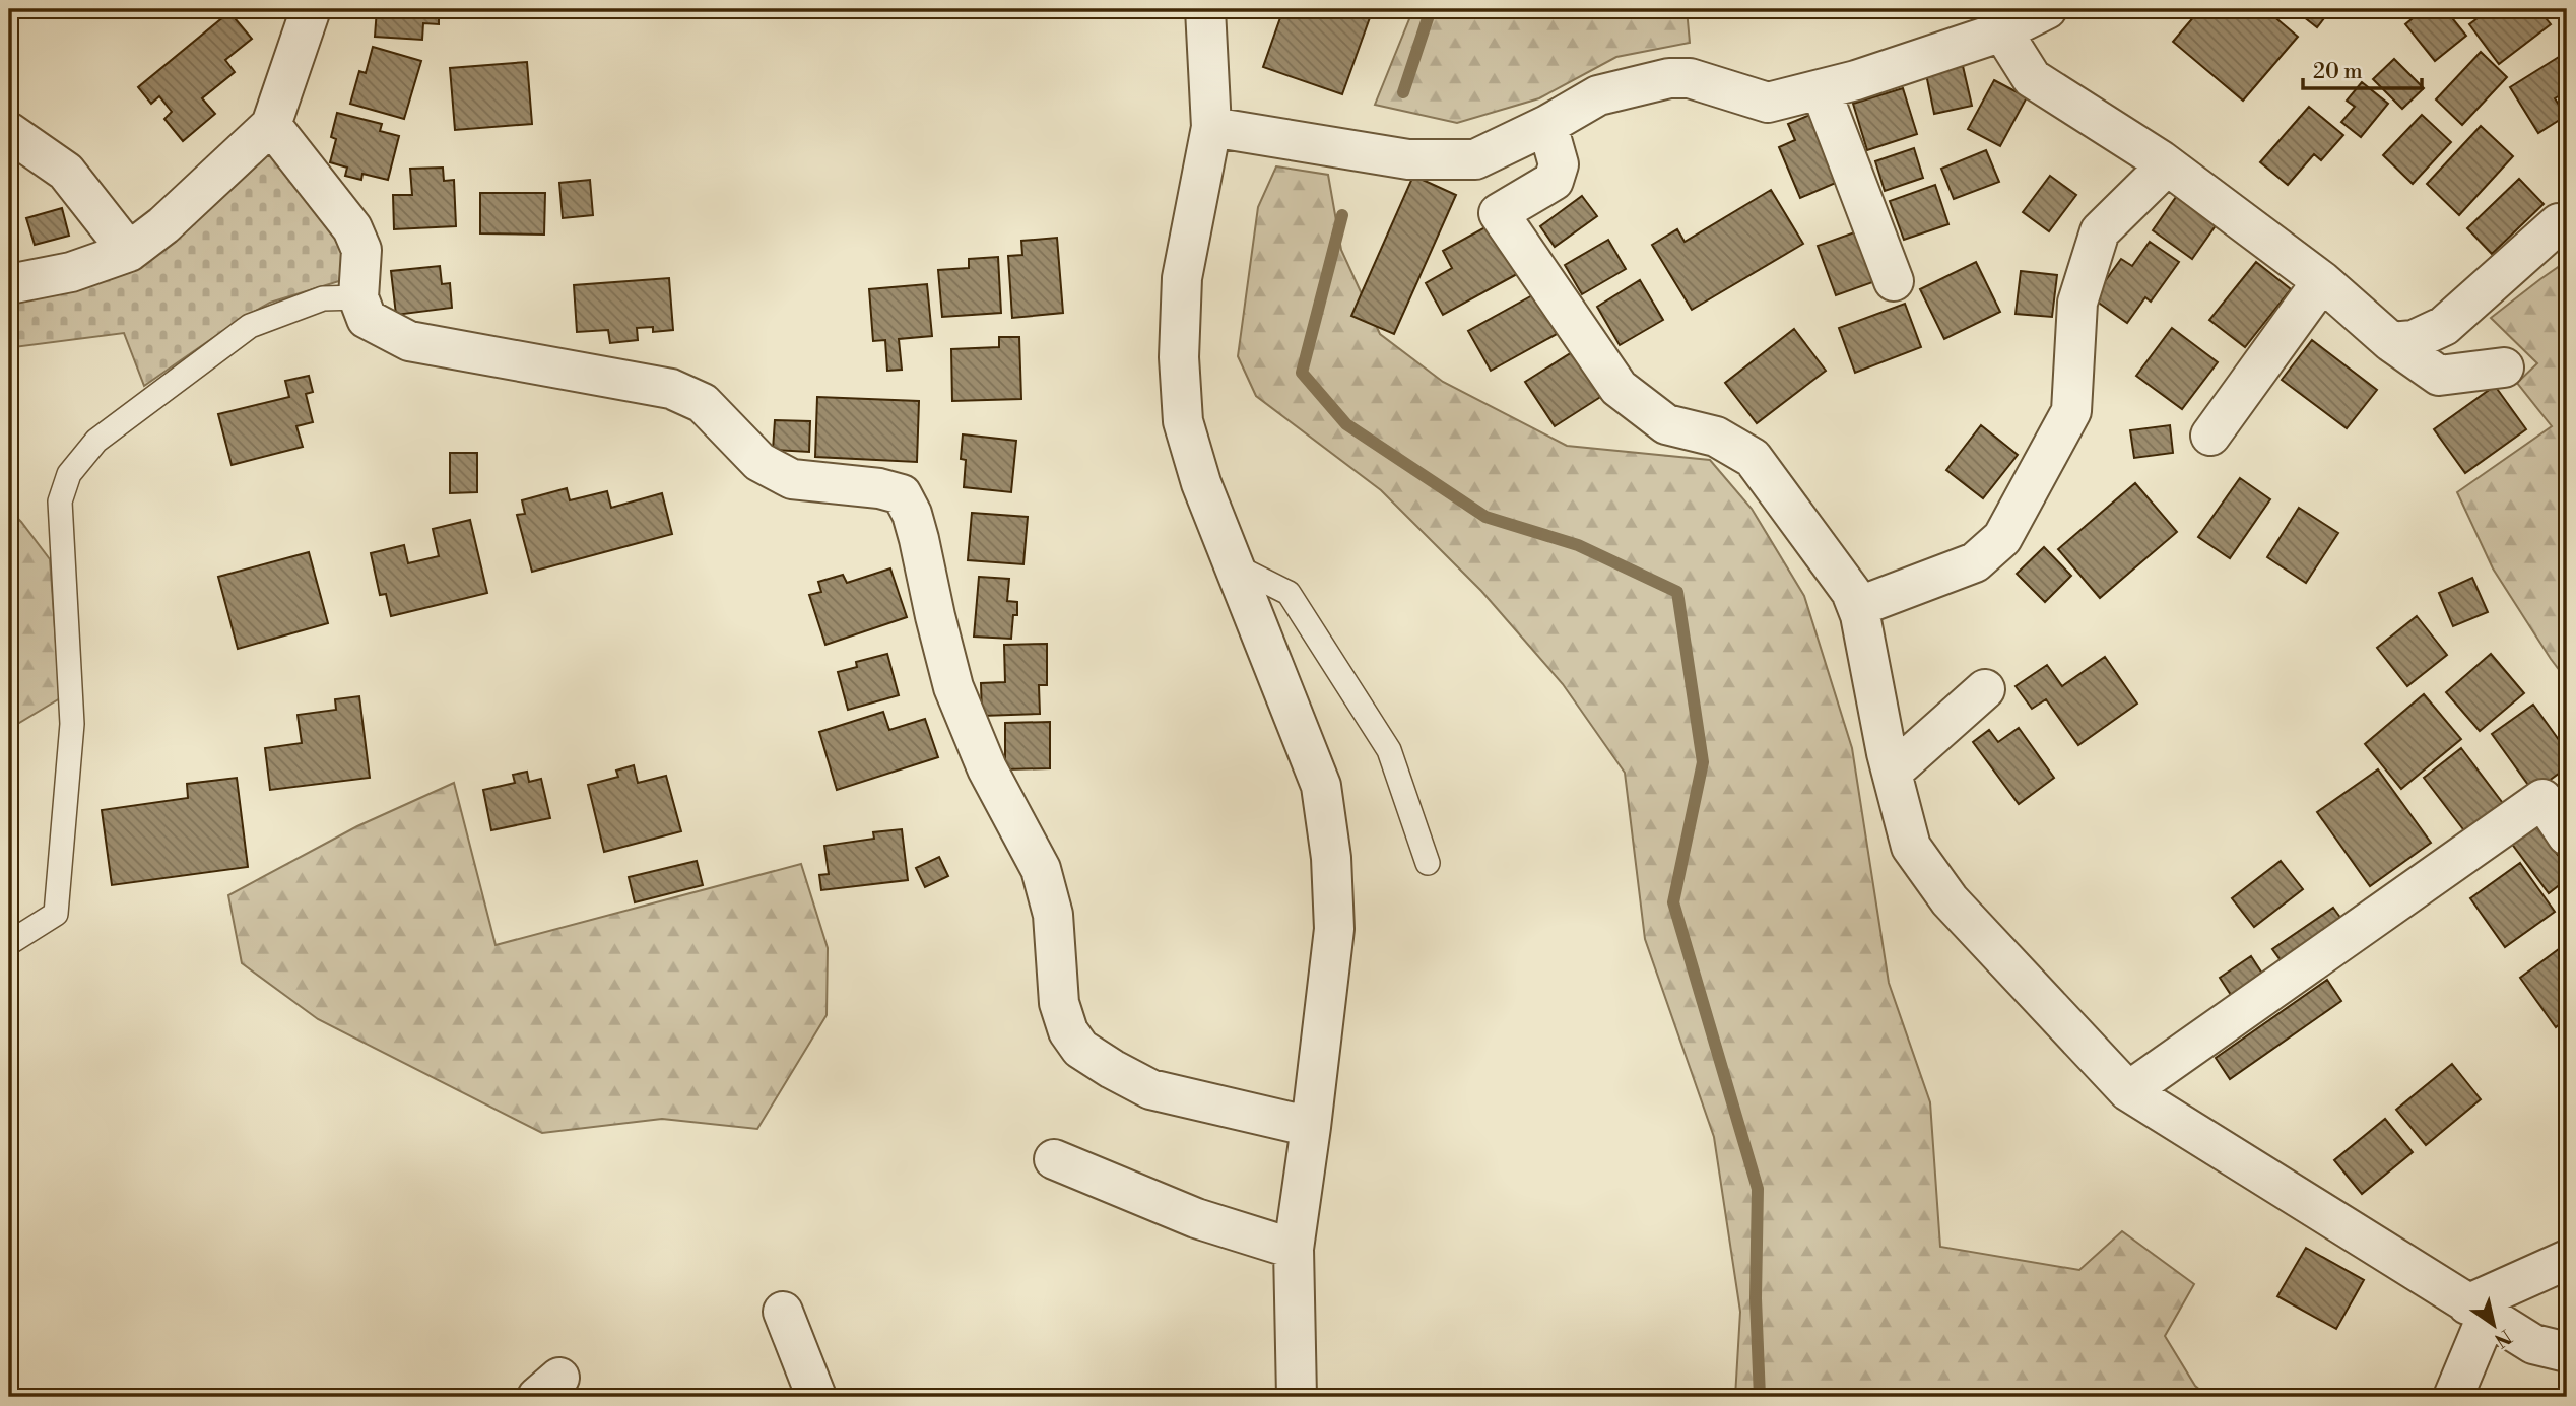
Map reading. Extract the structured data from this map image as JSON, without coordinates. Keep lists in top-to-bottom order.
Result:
{
  "scale_bar": "20 m",
  "north": "bottom right"
}
